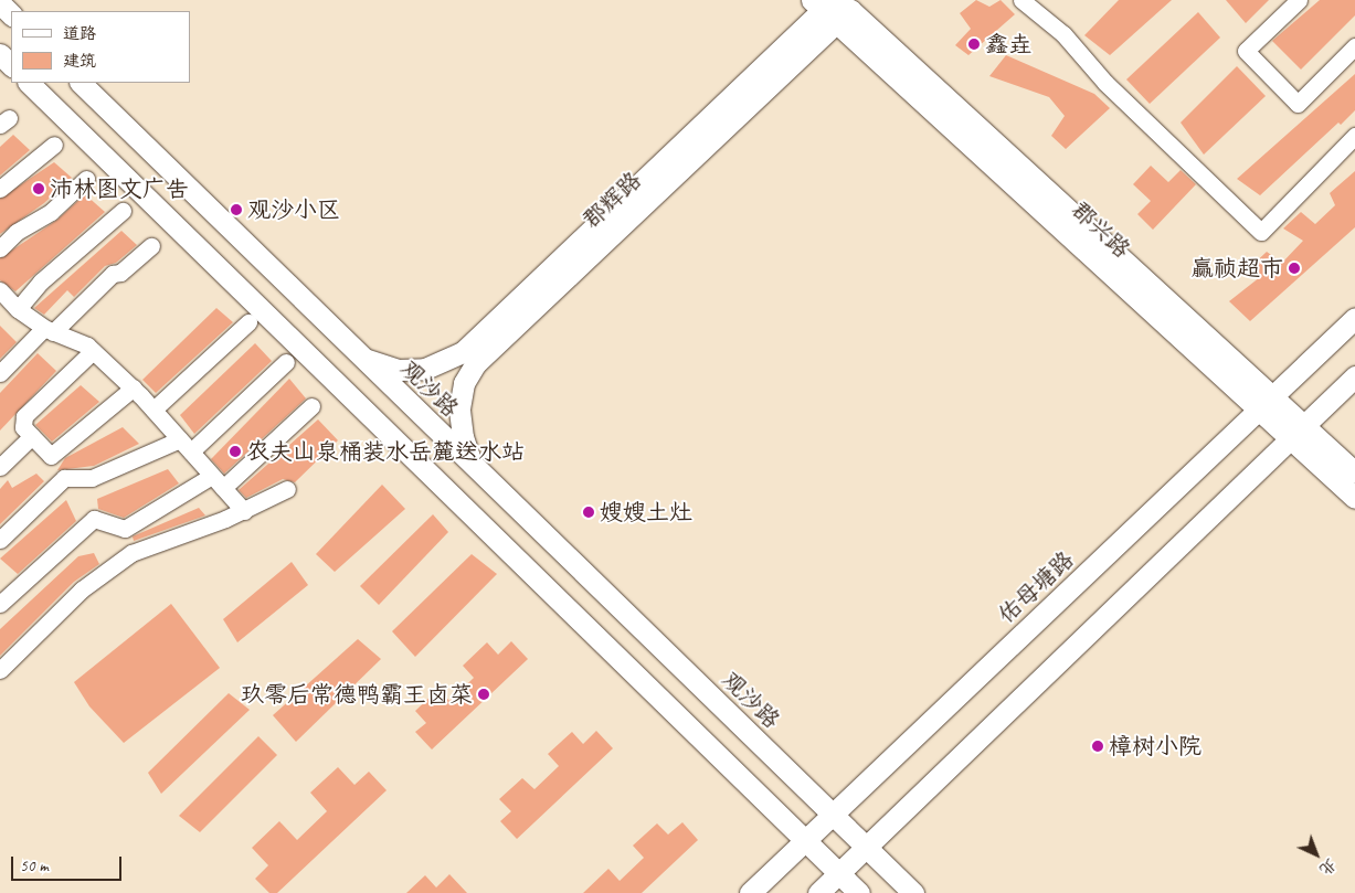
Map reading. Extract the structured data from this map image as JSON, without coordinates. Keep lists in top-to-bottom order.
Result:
{
  "streets": {
    "main road": [
      "郡辉路",
      "郡兴路",
      "观沙路",
      "佑母塘路"
    ]
  },
  "crossings": [
    ["郡辉路", "郡兴路"],
    ["郡辉路", "观沙路"],
    ["郡兴路", "佑母塘路"],
    ["观沙路", "佑母塘路"]
  ],
  "places": [
    "鑫垚",
    "沛林图文广告",
    "观沙小区",
    "赢祯超市",
    "农夫山泉桶装水岳麓送水站",
    "嫂嫂土灶",
    "玖零后常德鸭霸王卤菜",
    "樟树小院"
  ],
  "legend": ["道路", "建筑"],
  "scale_bar": "50 m",
  "north": "bottom right"
}
